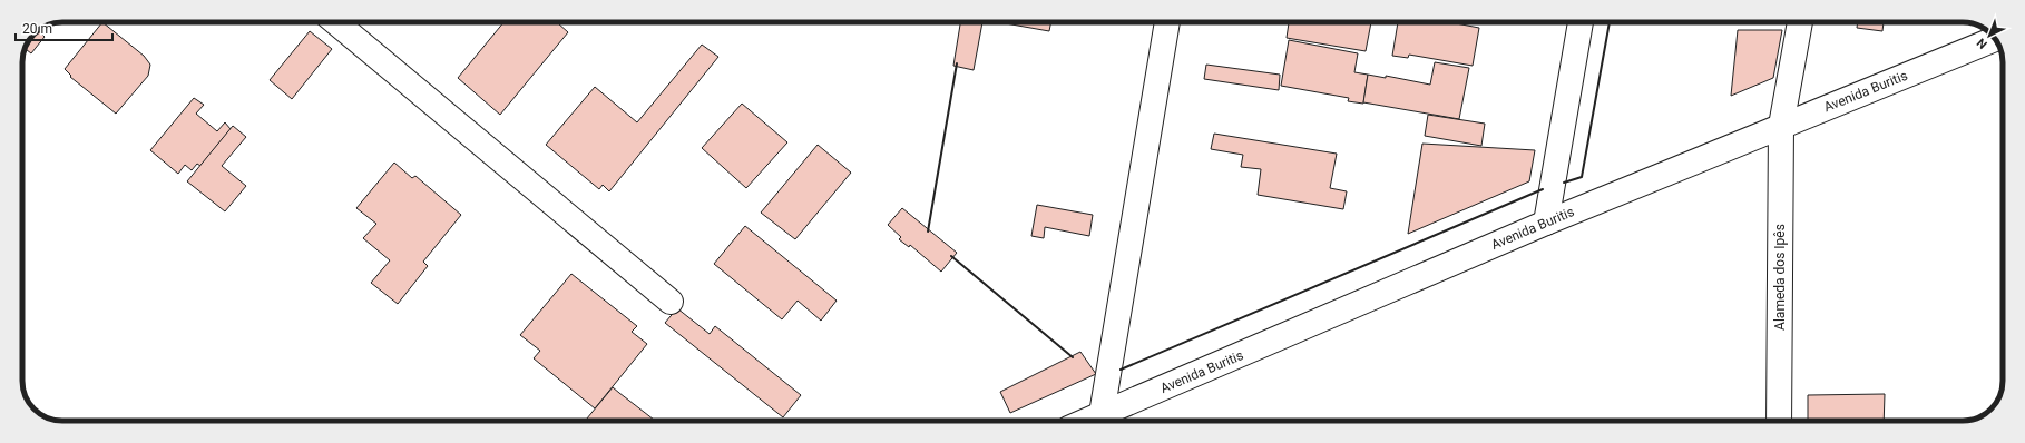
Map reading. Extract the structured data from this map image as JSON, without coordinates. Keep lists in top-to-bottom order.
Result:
{
  "streets": {
    "street": ["Avenida Buritis", "Alameda dos Ipês"]
  },
  "crossings": [
    ["Avenida Buritis", "Alameda dos Ipês"]
  ],
  "scale_bar": "20 m",
  "north": "bottom left"
}
